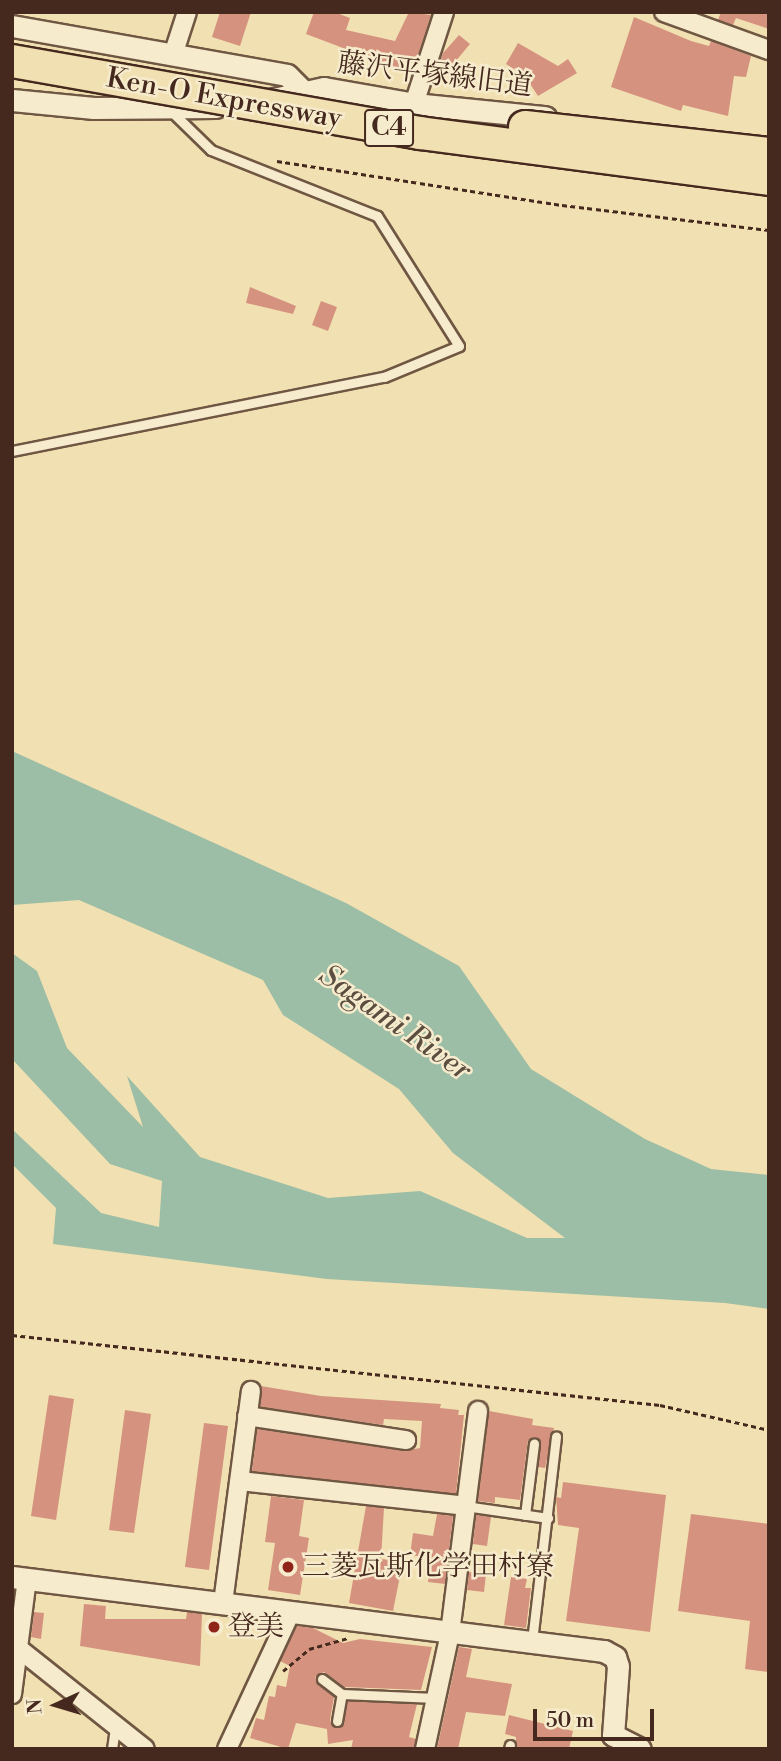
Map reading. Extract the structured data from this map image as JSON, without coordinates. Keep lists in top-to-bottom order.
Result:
{
  "streets": {
    "highway": ["Ken-O Expressway", "C4"],
    "street": ["藤沢平塚線旧道"]
  },
  "water": ["Sagami River"],
  "places": ["三菱瓦斯化学田村寮", "登美"],
  "scale_bar": "50 m",
  "north": "left"
}
